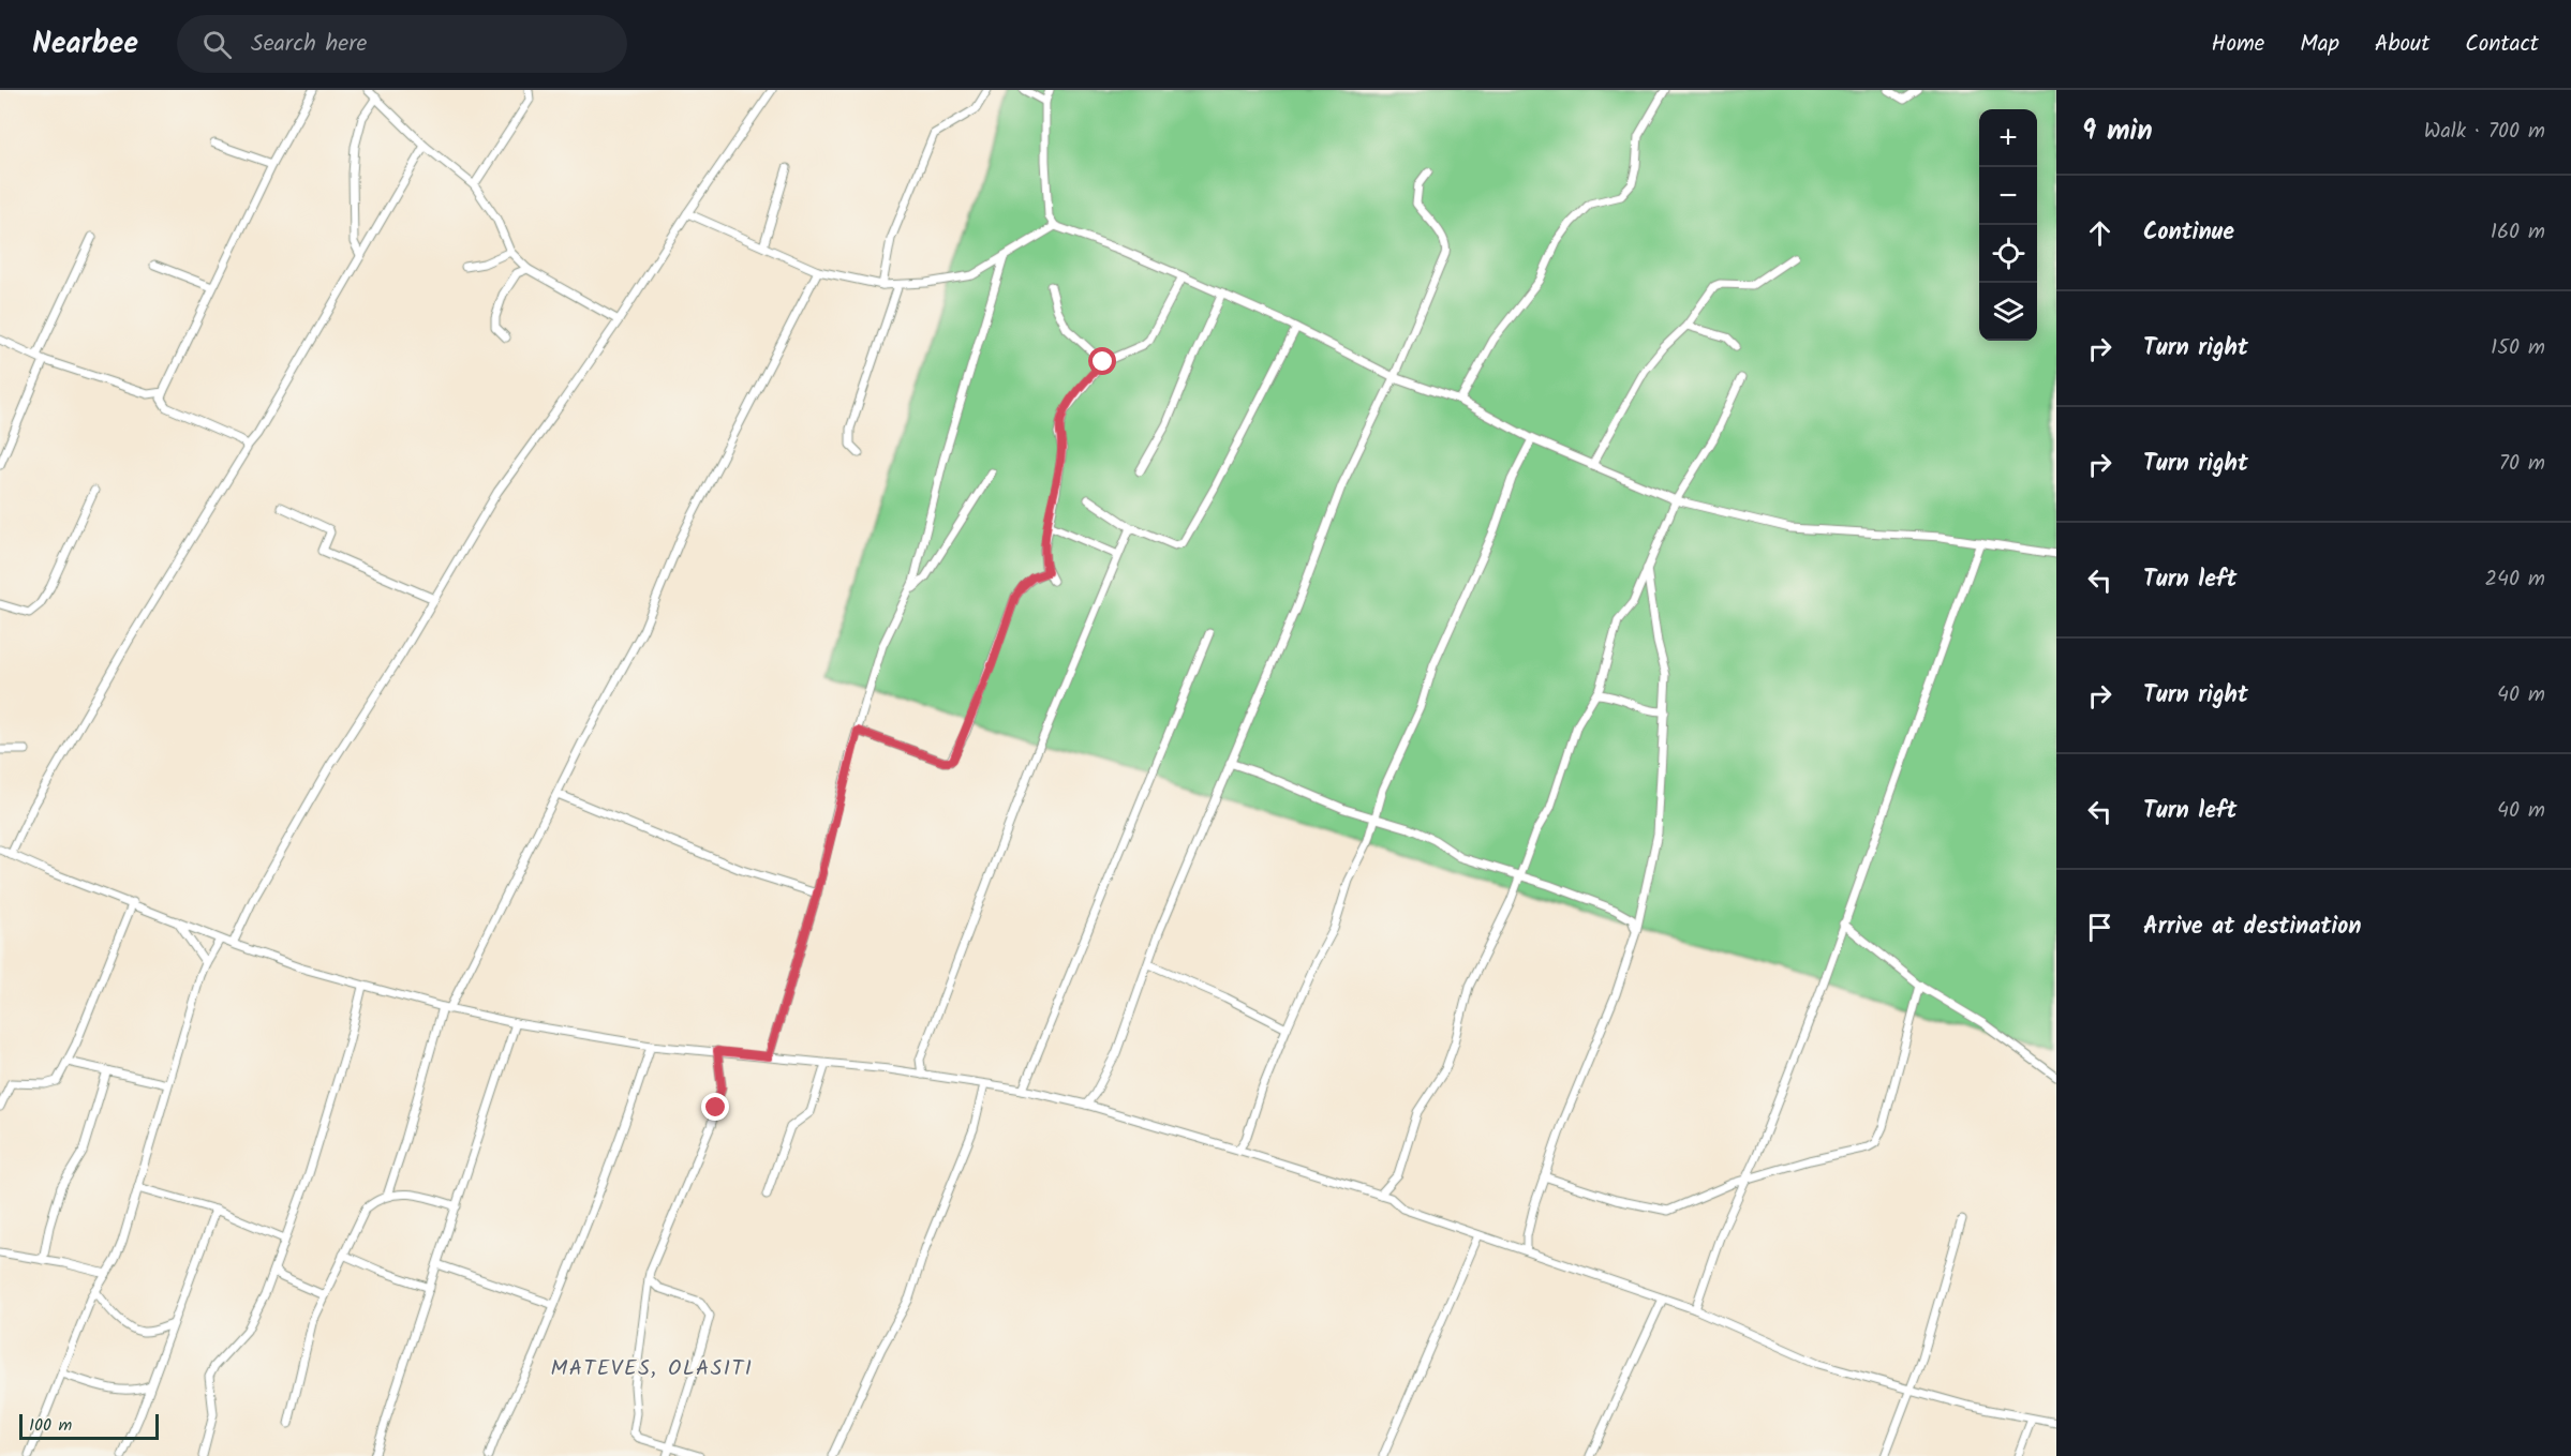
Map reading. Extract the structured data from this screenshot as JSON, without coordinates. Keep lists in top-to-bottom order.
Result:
{
  "districts": ["MATEVES, OLASITI"],
  "scale_bar": "100 m",
  "page": {
    "header": "Nearbee",
    "search": "Search here",
    "nav": [
      "Home",
      "Map",
      "About",
      "Contact"
    ],
    "heading": ["9 min", "Walk · 700 m"],
    "map_buttons": ["+", "−"],
    "list": [
      ["Continue", "160 m"],
      ["Turn right", "150 m"],
      ["Turn right", "70 m"],
      ["Turn left", "240 m"],
      ["Turn right", "40 m"],
      ["Turn left", "40 m"],
      "Arrive at destination"
    ],
    "scale": "100 m"
  }
}
